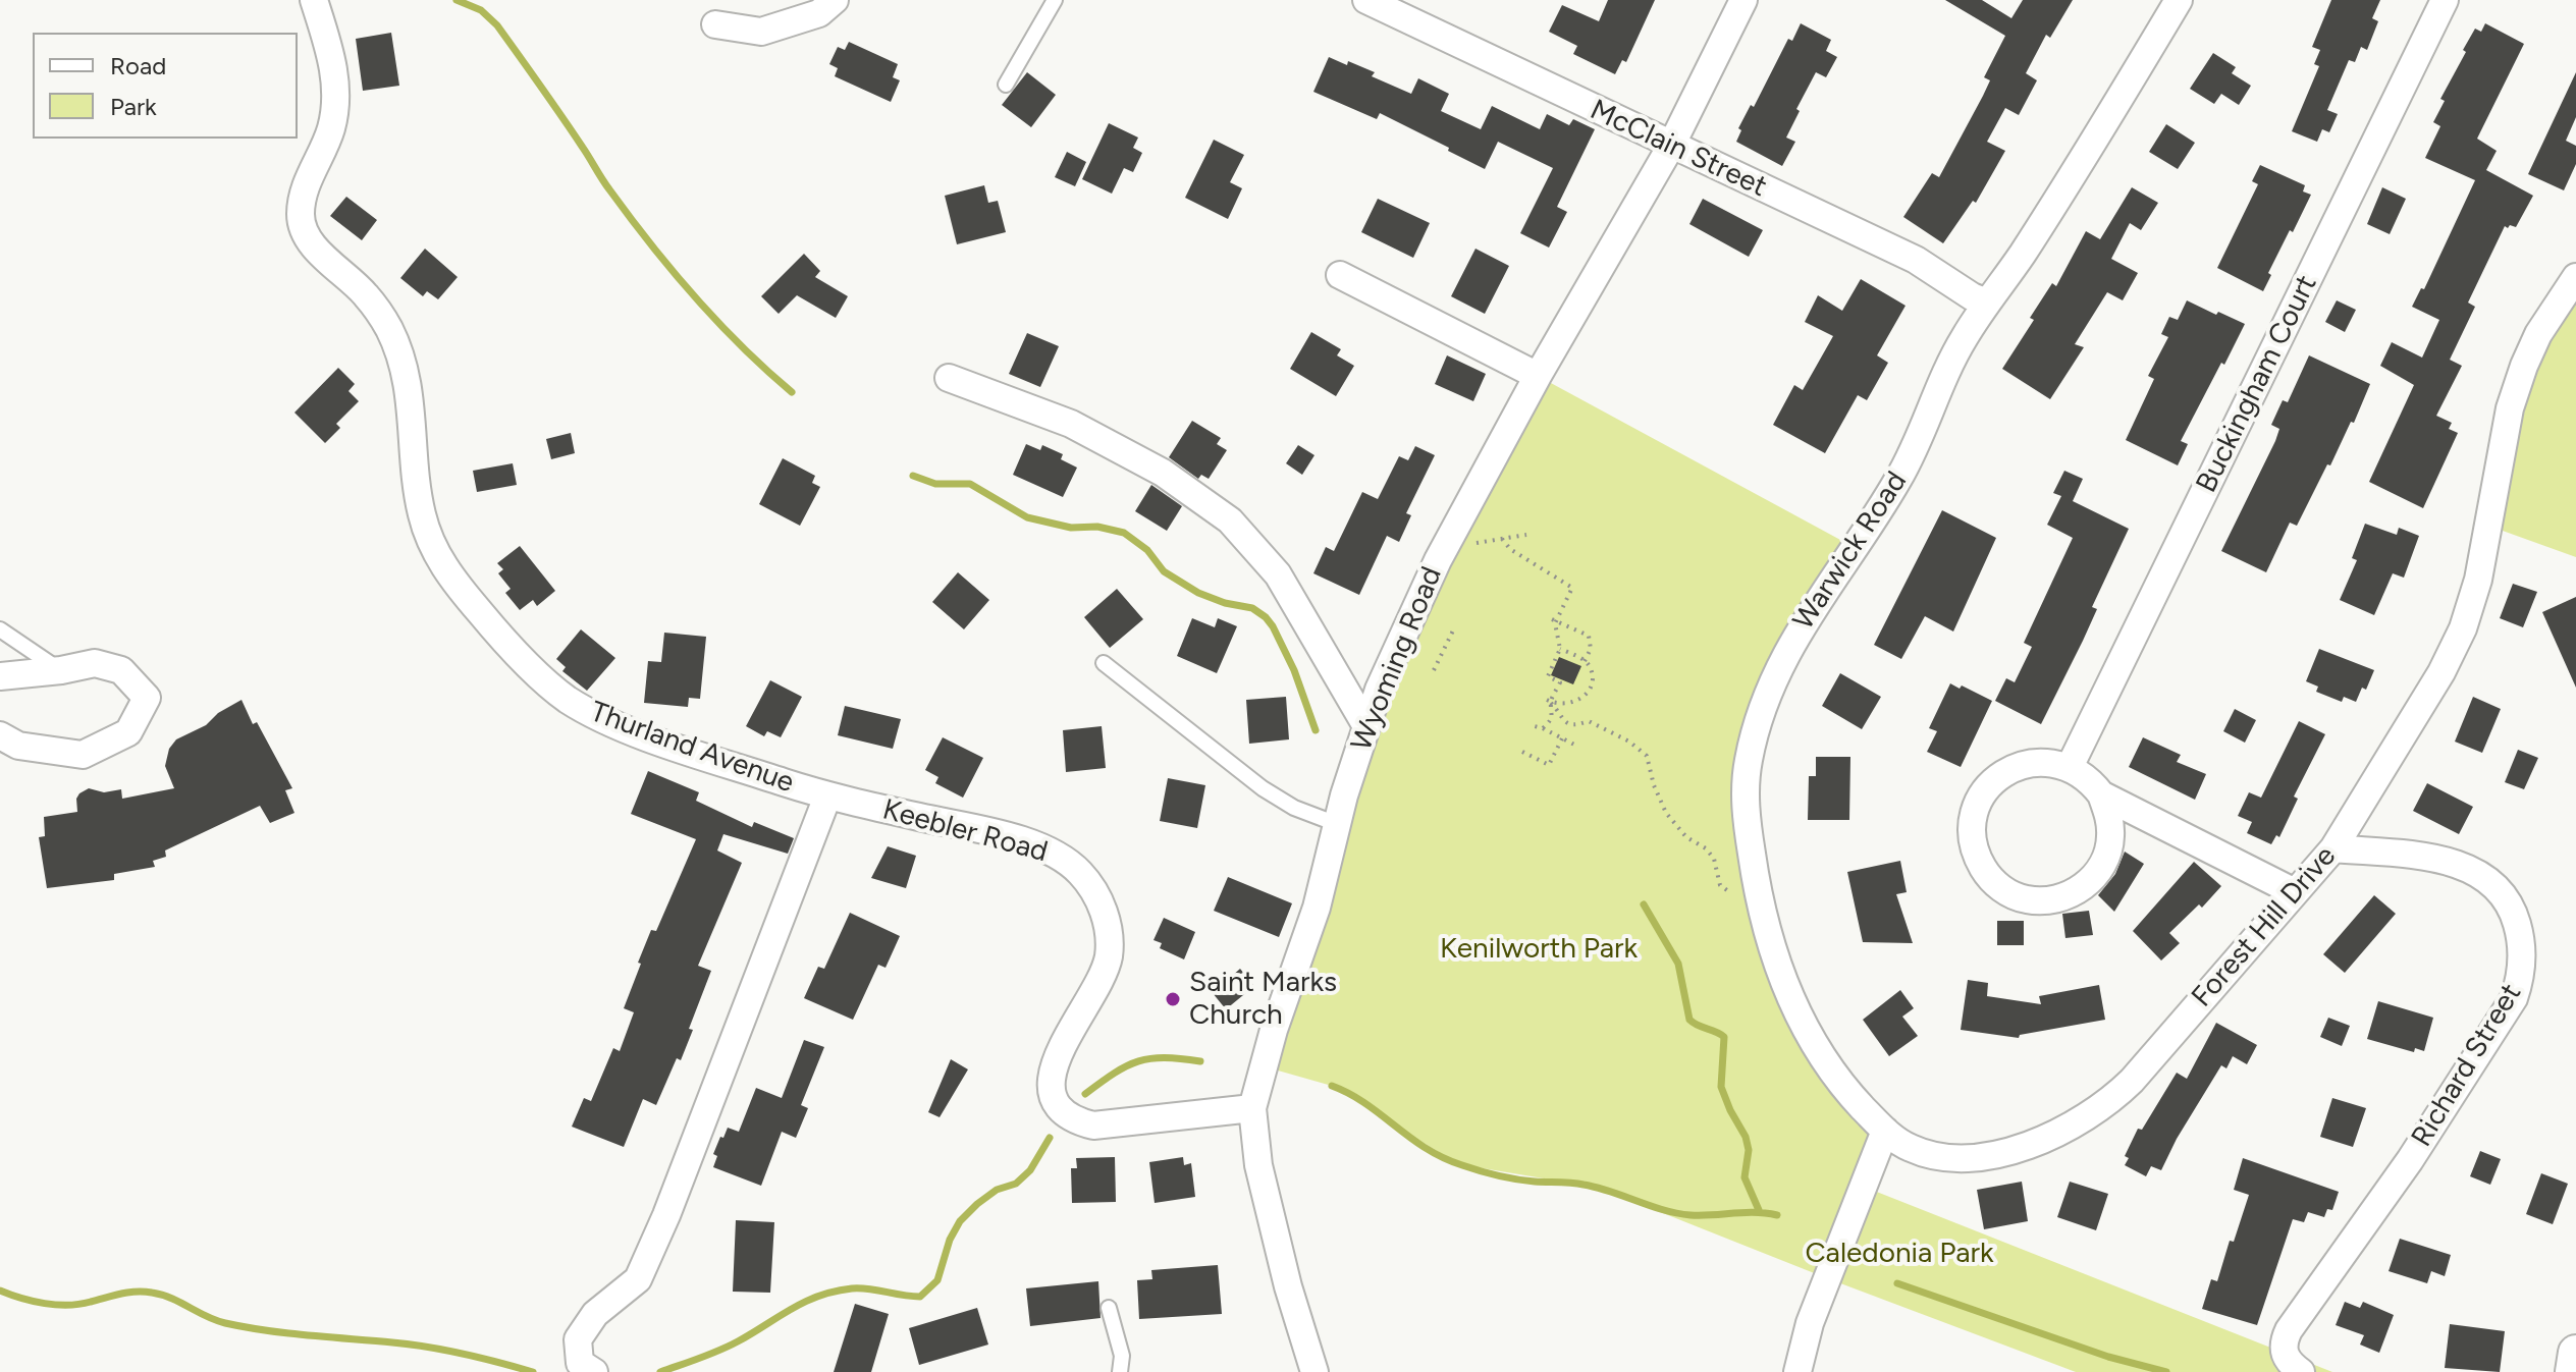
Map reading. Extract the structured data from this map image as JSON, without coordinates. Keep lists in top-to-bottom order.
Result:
{
  "streets": {
    "street": [
      "McClain Street",
      "Buckingham Court",
      "Warwick Road",
      "Wyoming Road",
      "Thurland Avenue",
      "Keebler Road",
      "Forest Hill Drive",
      "Richard Street"
    ]
  },
  "crossings": [
    ["McClain Street", "Warwick Road"],
    ["McClain Street", "Wyoming Road"],
    ["Warwick Road", "Forest Hill Drive"],
    ["Wyoming Road", "Keebler Road"],
    ["Thurland Avenue", "Keebler Road"],
    ["Forest Hill Drive", "Richard Street"]
  ],
  "parks": ["Kenilworth Park", "Caledonia Park"],
  "places": ["Saint Marks Church"],
  "legend": ["Road", "Park"]
}
